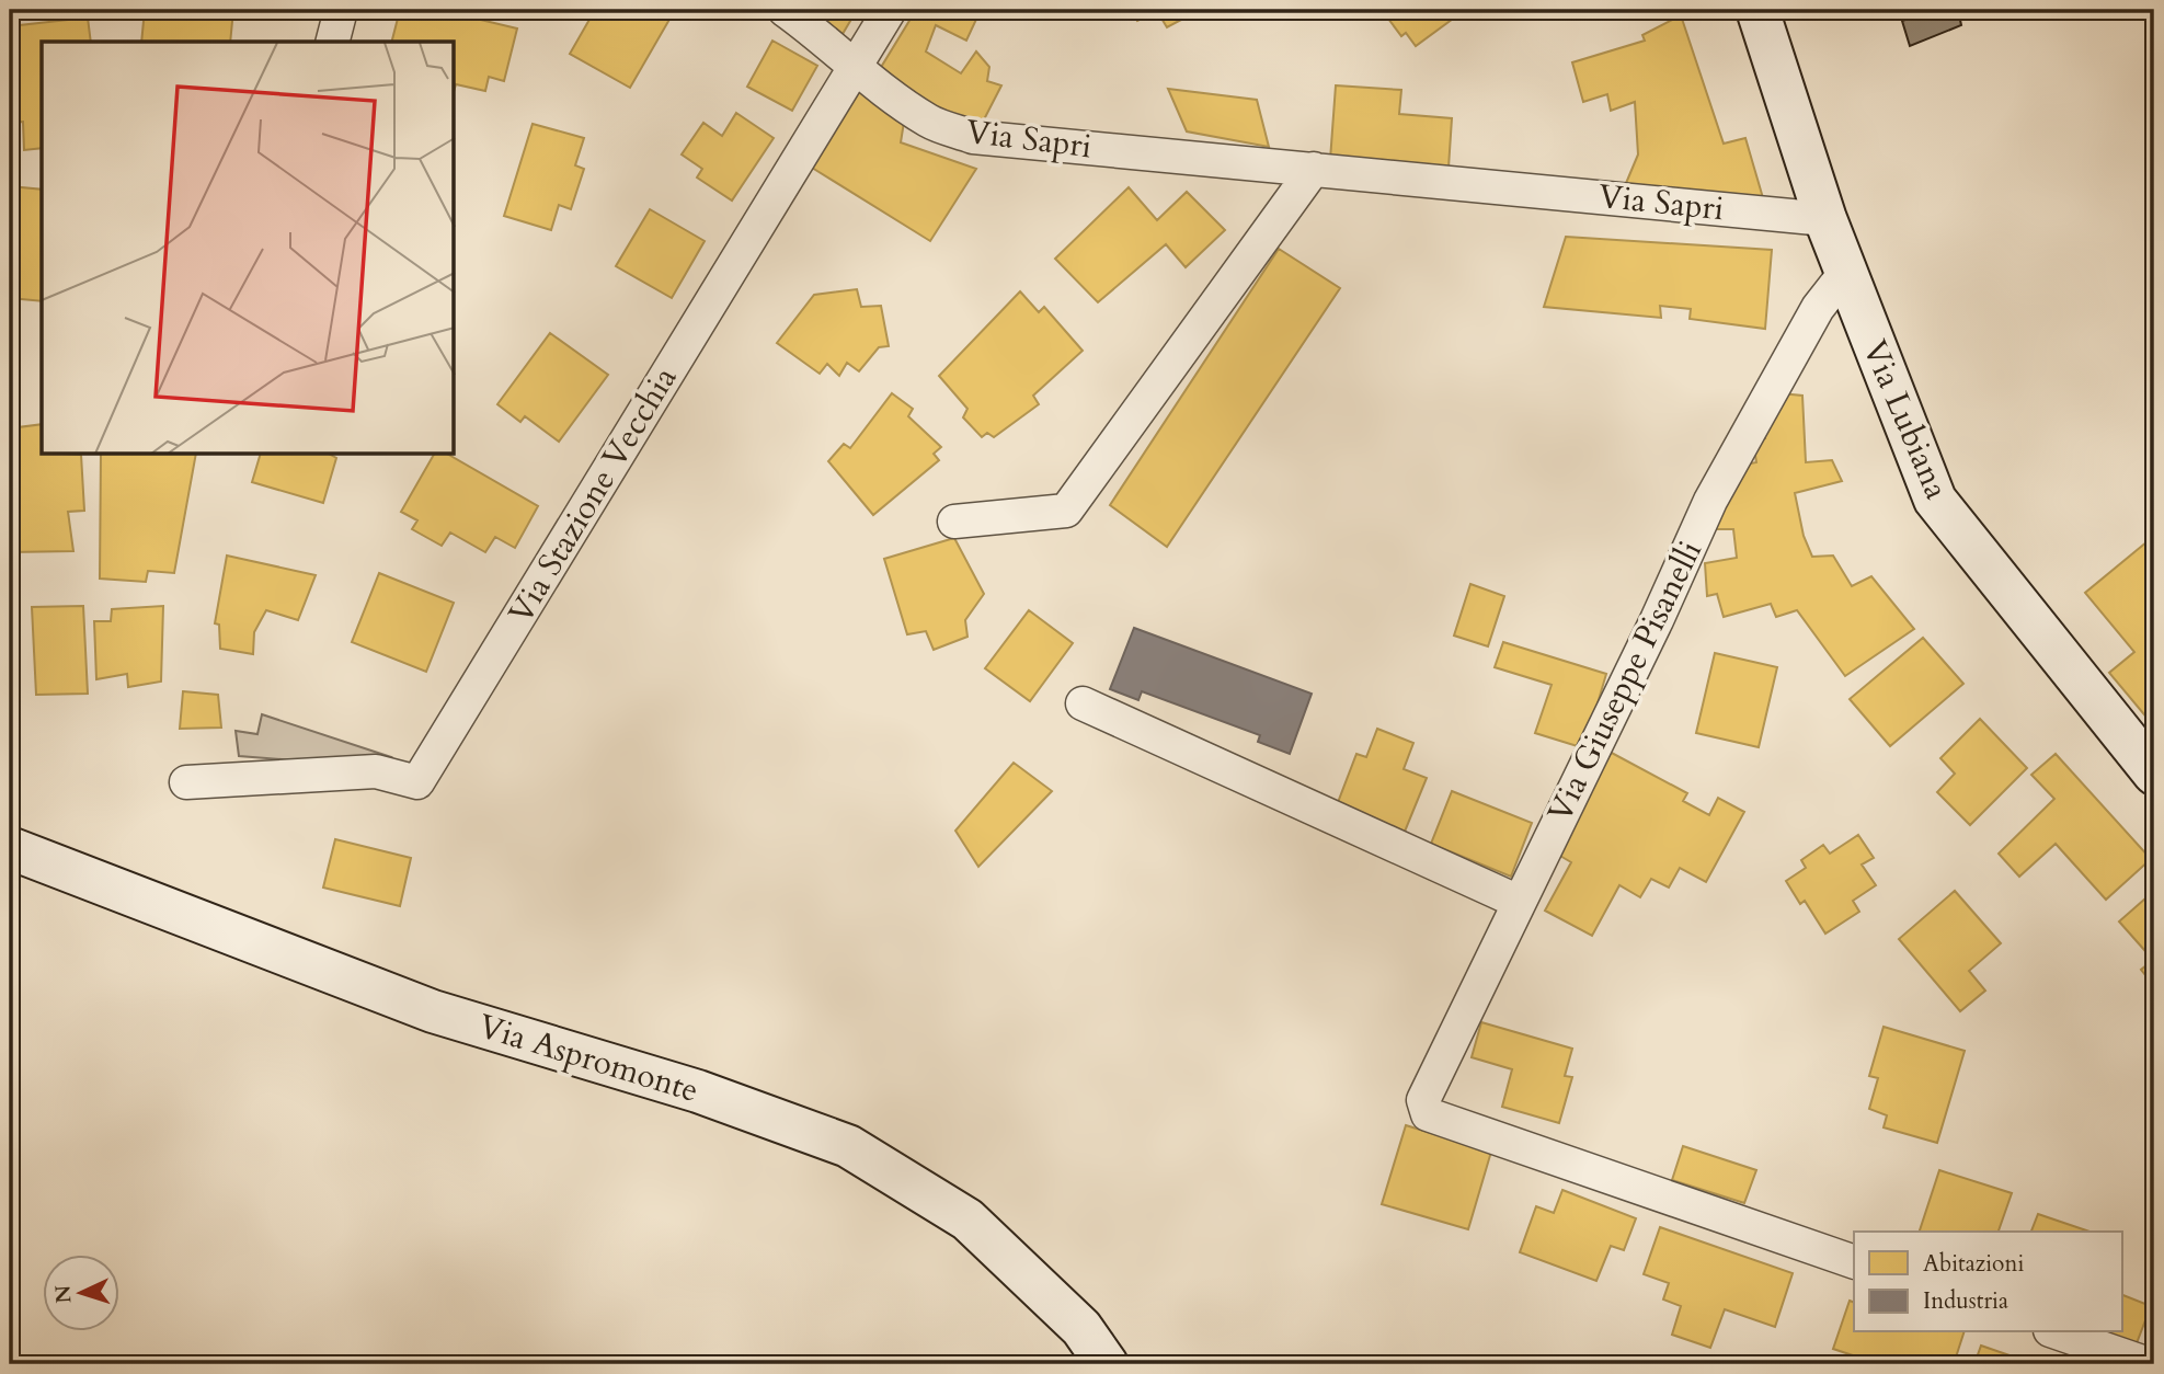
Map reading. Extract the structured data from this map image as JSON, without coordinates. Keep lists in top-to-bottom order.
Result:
{
  "streets": {
    "main road": ["Via Lubiana", "Via Aspromonte"],
    "street": ["Via Sapri", "Via Stazione Vecchia", "Via Giuseppe Pisanelli"]
  },
  "crossings": [
    ["Via Sapri", "Via Lubiana"],
    ["Via Sapri", "Via Stazione Vecchia"],
    ["Via Lubiana", "Via Giuseppe Pisanelli"]
  ],
  "legend": ["Abitazioni", "Industria"],
  "north": "left"
}
